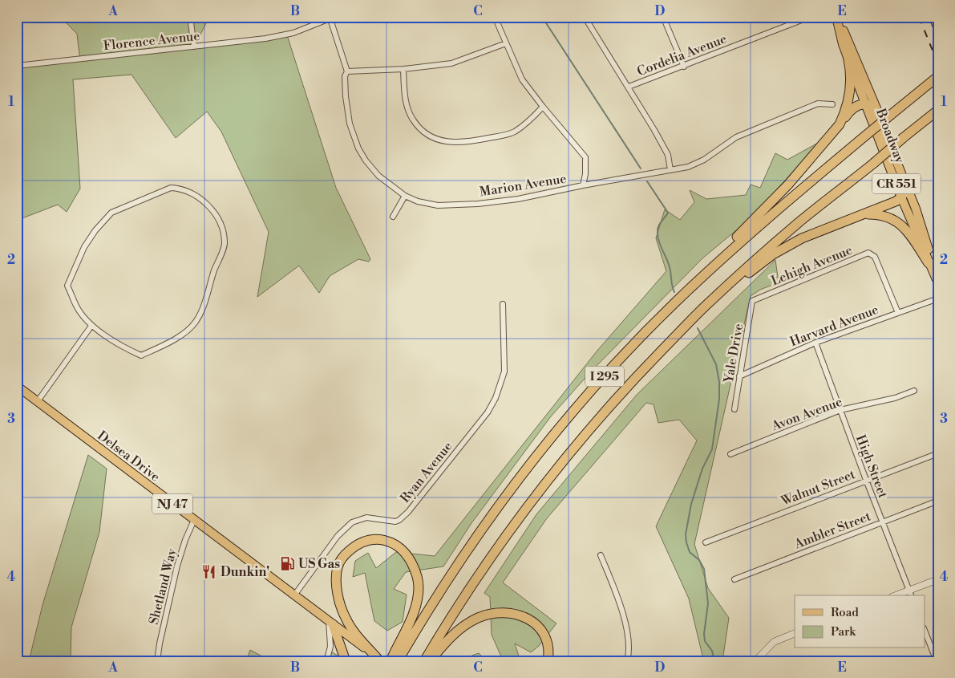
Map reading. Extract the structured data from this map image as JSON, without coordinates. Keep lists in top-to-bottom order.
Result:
{
  "streets": {
    "highway": ["I 295"],
    "main road": [
      "Broadway",
      "CR 551",
      "Delsea Drive",
      "NJ 47"
    ],
    "street": [
      "Florence Avenue",
      "Cordelia Avenue",
      "Marion Avenue",
      "Lehigh Avenue",
      "Harvard Avenue",
      "Yale Drive",
      "Avon Avenue",
      "High Street",
      "Ryan Avenue",
      "Walnut Street",
      "Ambler Street",
      "Shetland Way"
    ]
  },
  "crossings": [
    ["Florence Avenue", "Marion Avenue"],
    ["Lehigh Avenue", "Harvard Avenue"],
    ["Lehigh Avenue", "Yale Drive"],
    ["Harvard Avenue", "Yale Drive"],
    ["Harvard Avenue", "High Street"],
    ["Avon Avenue", "High Street"],
    ["Delsea Drive", "Ryan Avenue"],
    ["Delsea Drive", "Shetland Way"],
    ["High Street", "Walnut Street"],
    ["High Street", "Ambler Street"]
  ],
  "places": {
    "fuel station": ["US Gas"],
    "restaurant": ["Dunkin'"]
  },
  "legend": ["Road", "Park"],
  "grid": {
    "columns": [
      "A",
      "B",
      "C",
      "D",
      "E"
    ],
    "rows": [
      "1",
      "2",
      "3",
      "4"
    ]
  }
}
